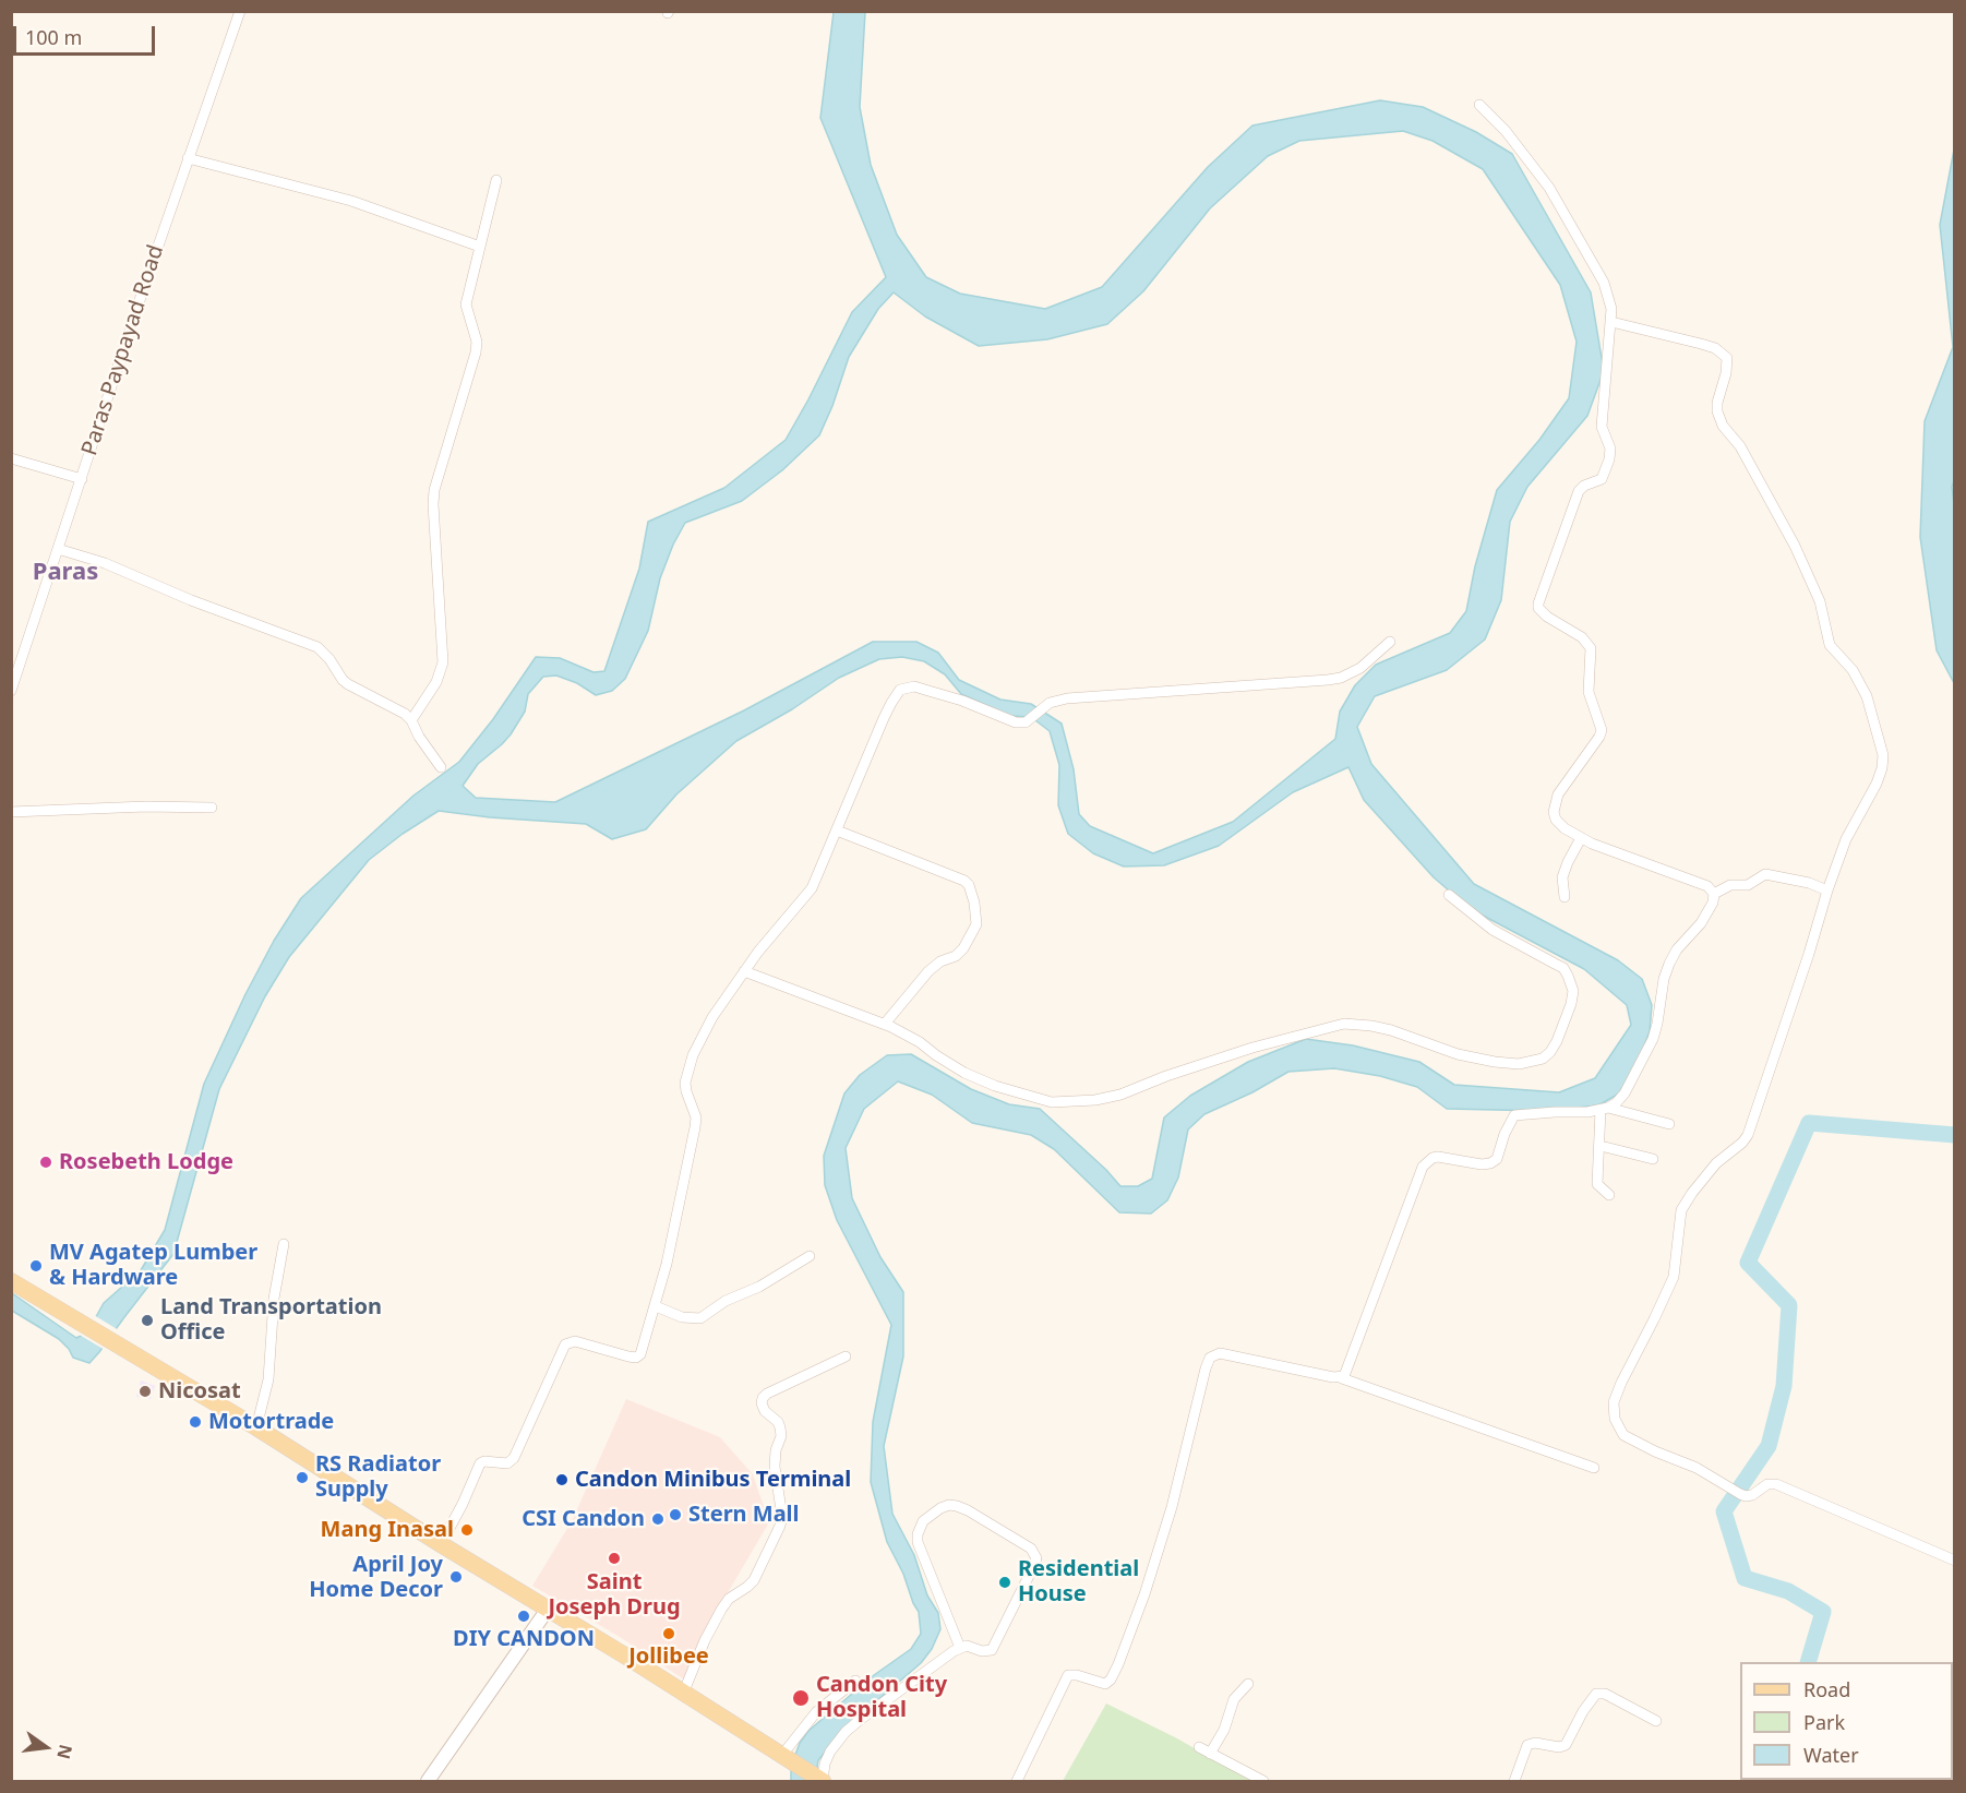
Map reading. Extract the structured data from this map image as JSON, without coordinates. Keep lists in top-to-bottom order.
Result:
{
  "streets": {
    "street": ["Paras Paypayad Road"]
  },
  "districts": ["Paras"],
  "places": [
    "Rosebeth Lodge",
    "MV Agatep Lumber & Hardware",
    "Land Transportation Office",
    "Nicosat",
    "Motortrade",
    "RS Radiator Supply",
    "Candon Minibus Terminal",
    "Stern Mall",
    "CSI Candon",
    "Mang Inasal",
    "Saint Joseph Drug",
    "April Joy Home Decor",
    "Residential House",
    "DIY CANDON",
    "Jollibee",
    "Candon City Hospital"
  ],
  "legend": ["Road", "Park", "Water"],
  "scale_bar": "100 m",
  "north": "right"
}
